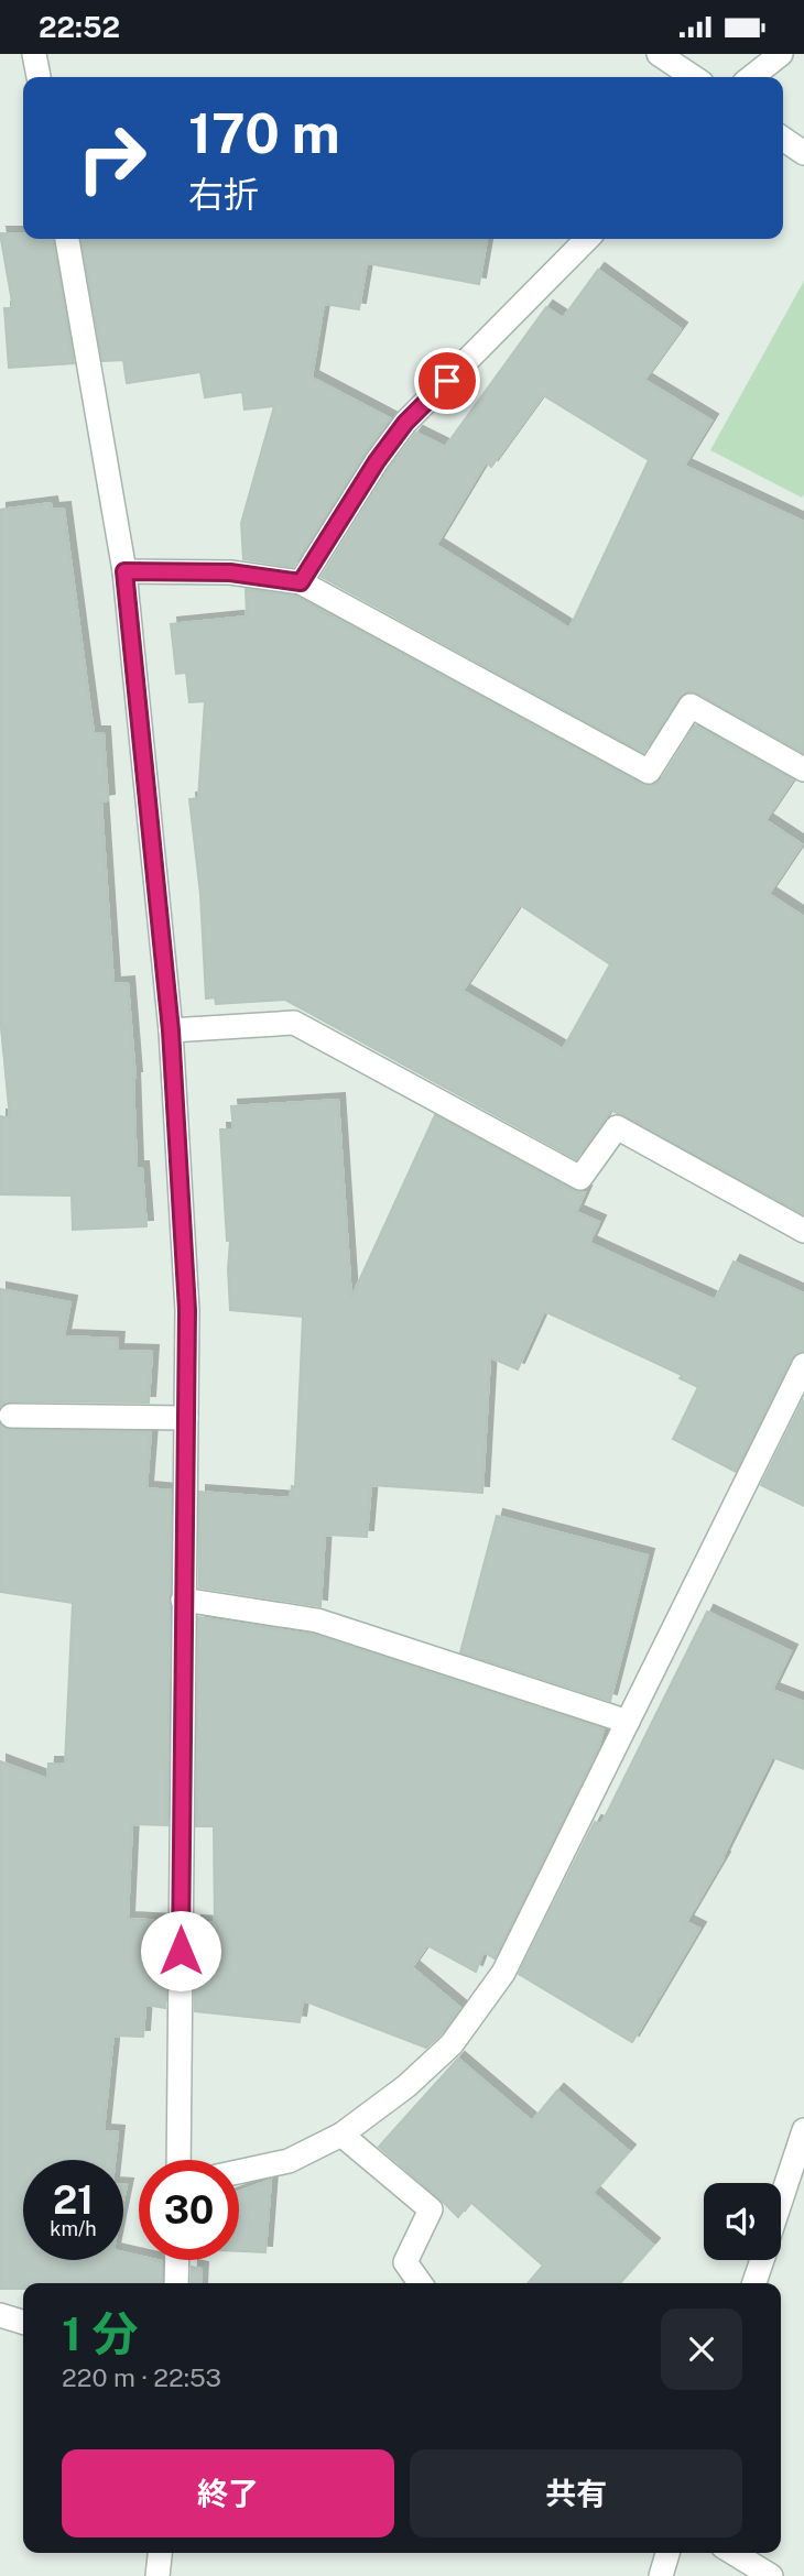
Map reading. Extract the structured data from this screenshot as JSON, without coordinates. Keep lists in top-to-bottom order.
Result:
{
  "page": {
    "status": "22:52",
    "turn": ["170 m", "右折"],
    "speed": "21 km/h",
    "limit": "30",
    "heading": ["1 分", "220 m · 22:53"],
    "buttons": ["終了", "共有"]
  }
}
